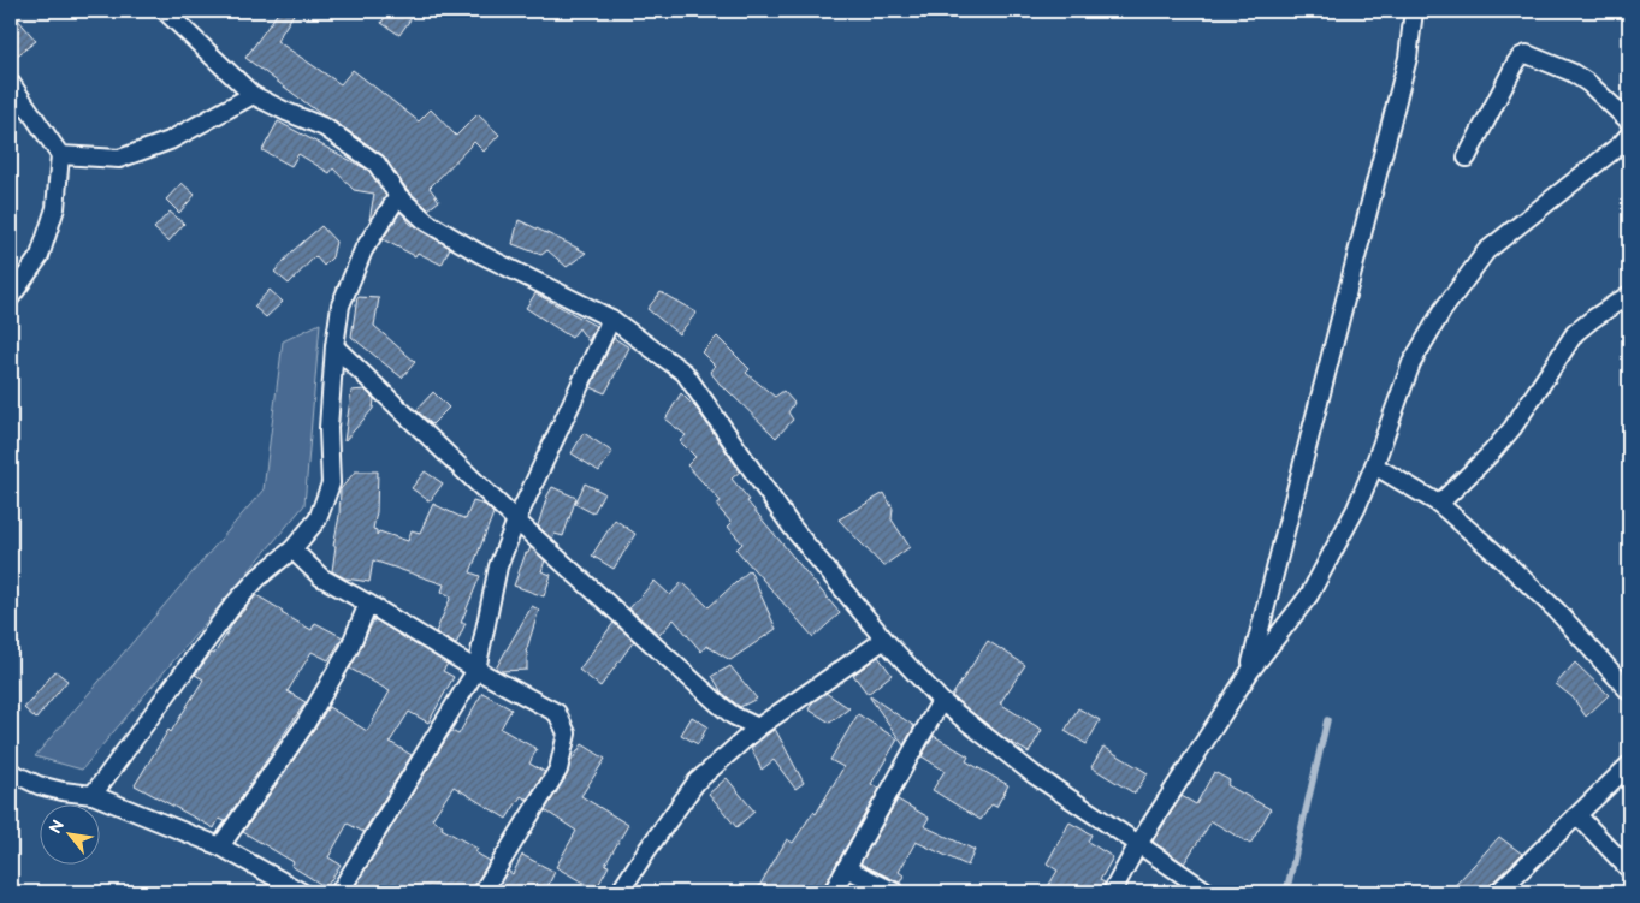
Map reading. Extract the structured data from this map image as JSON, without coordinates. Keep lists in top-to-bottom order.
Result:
{
  "north": "top left"
}
